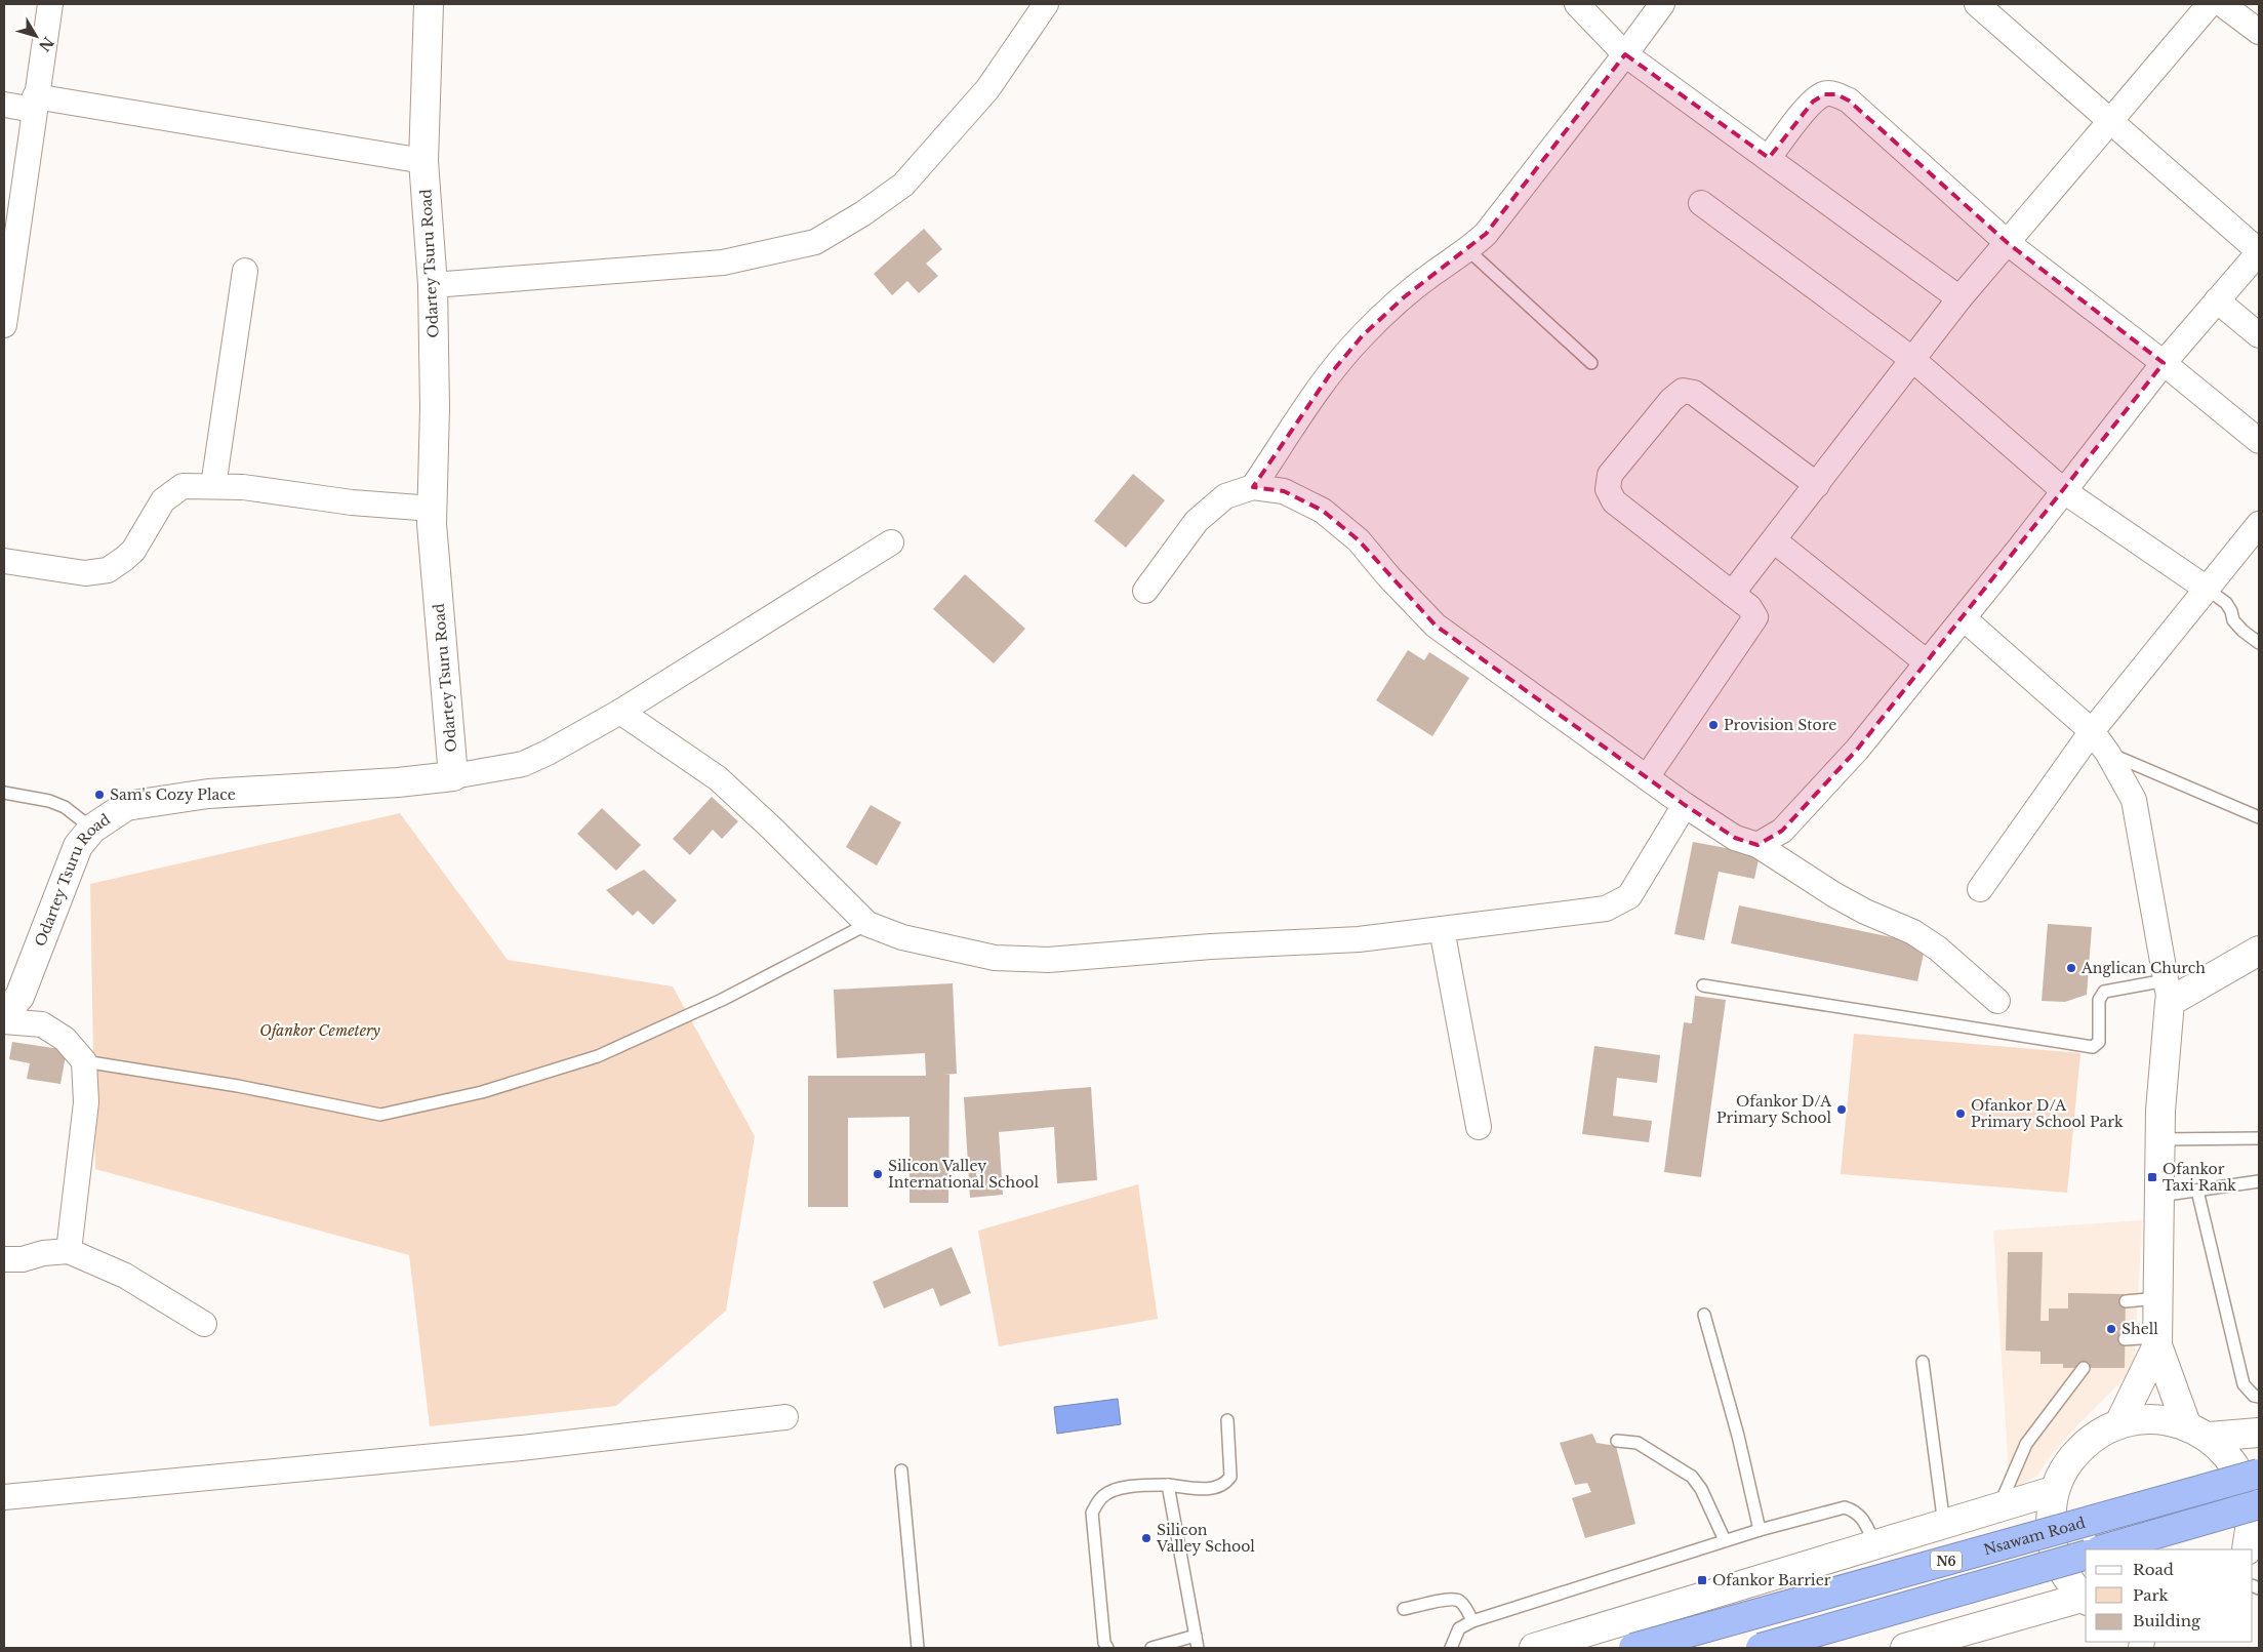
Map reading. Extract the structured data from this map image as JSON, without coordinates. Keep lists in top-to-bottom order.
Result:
{
  "streets": {
    "highway": ["Nsawam Road", "N6"],
    "main road": ["Odartey Tsuru Road"]
  },
  "parks": ["Ofankor Cemetery"],
  "places": {
    "other": [
      "Provision Store",
      "Sam's Cozy Place",
      "Anglican Church",
      "Ofankor D/A Primary School",
      "Ofankor D/A Primary School Park",
      "Silicon Valley International School",
      "Shell",
      "Silicon Valley School"
    ],
    "transit": ["Ofankor Taxi Rank", "Ofankor Barrier"]
  },
  "legend": ["Road", "Park", "Building"],
  "north": "bottom right"
}
